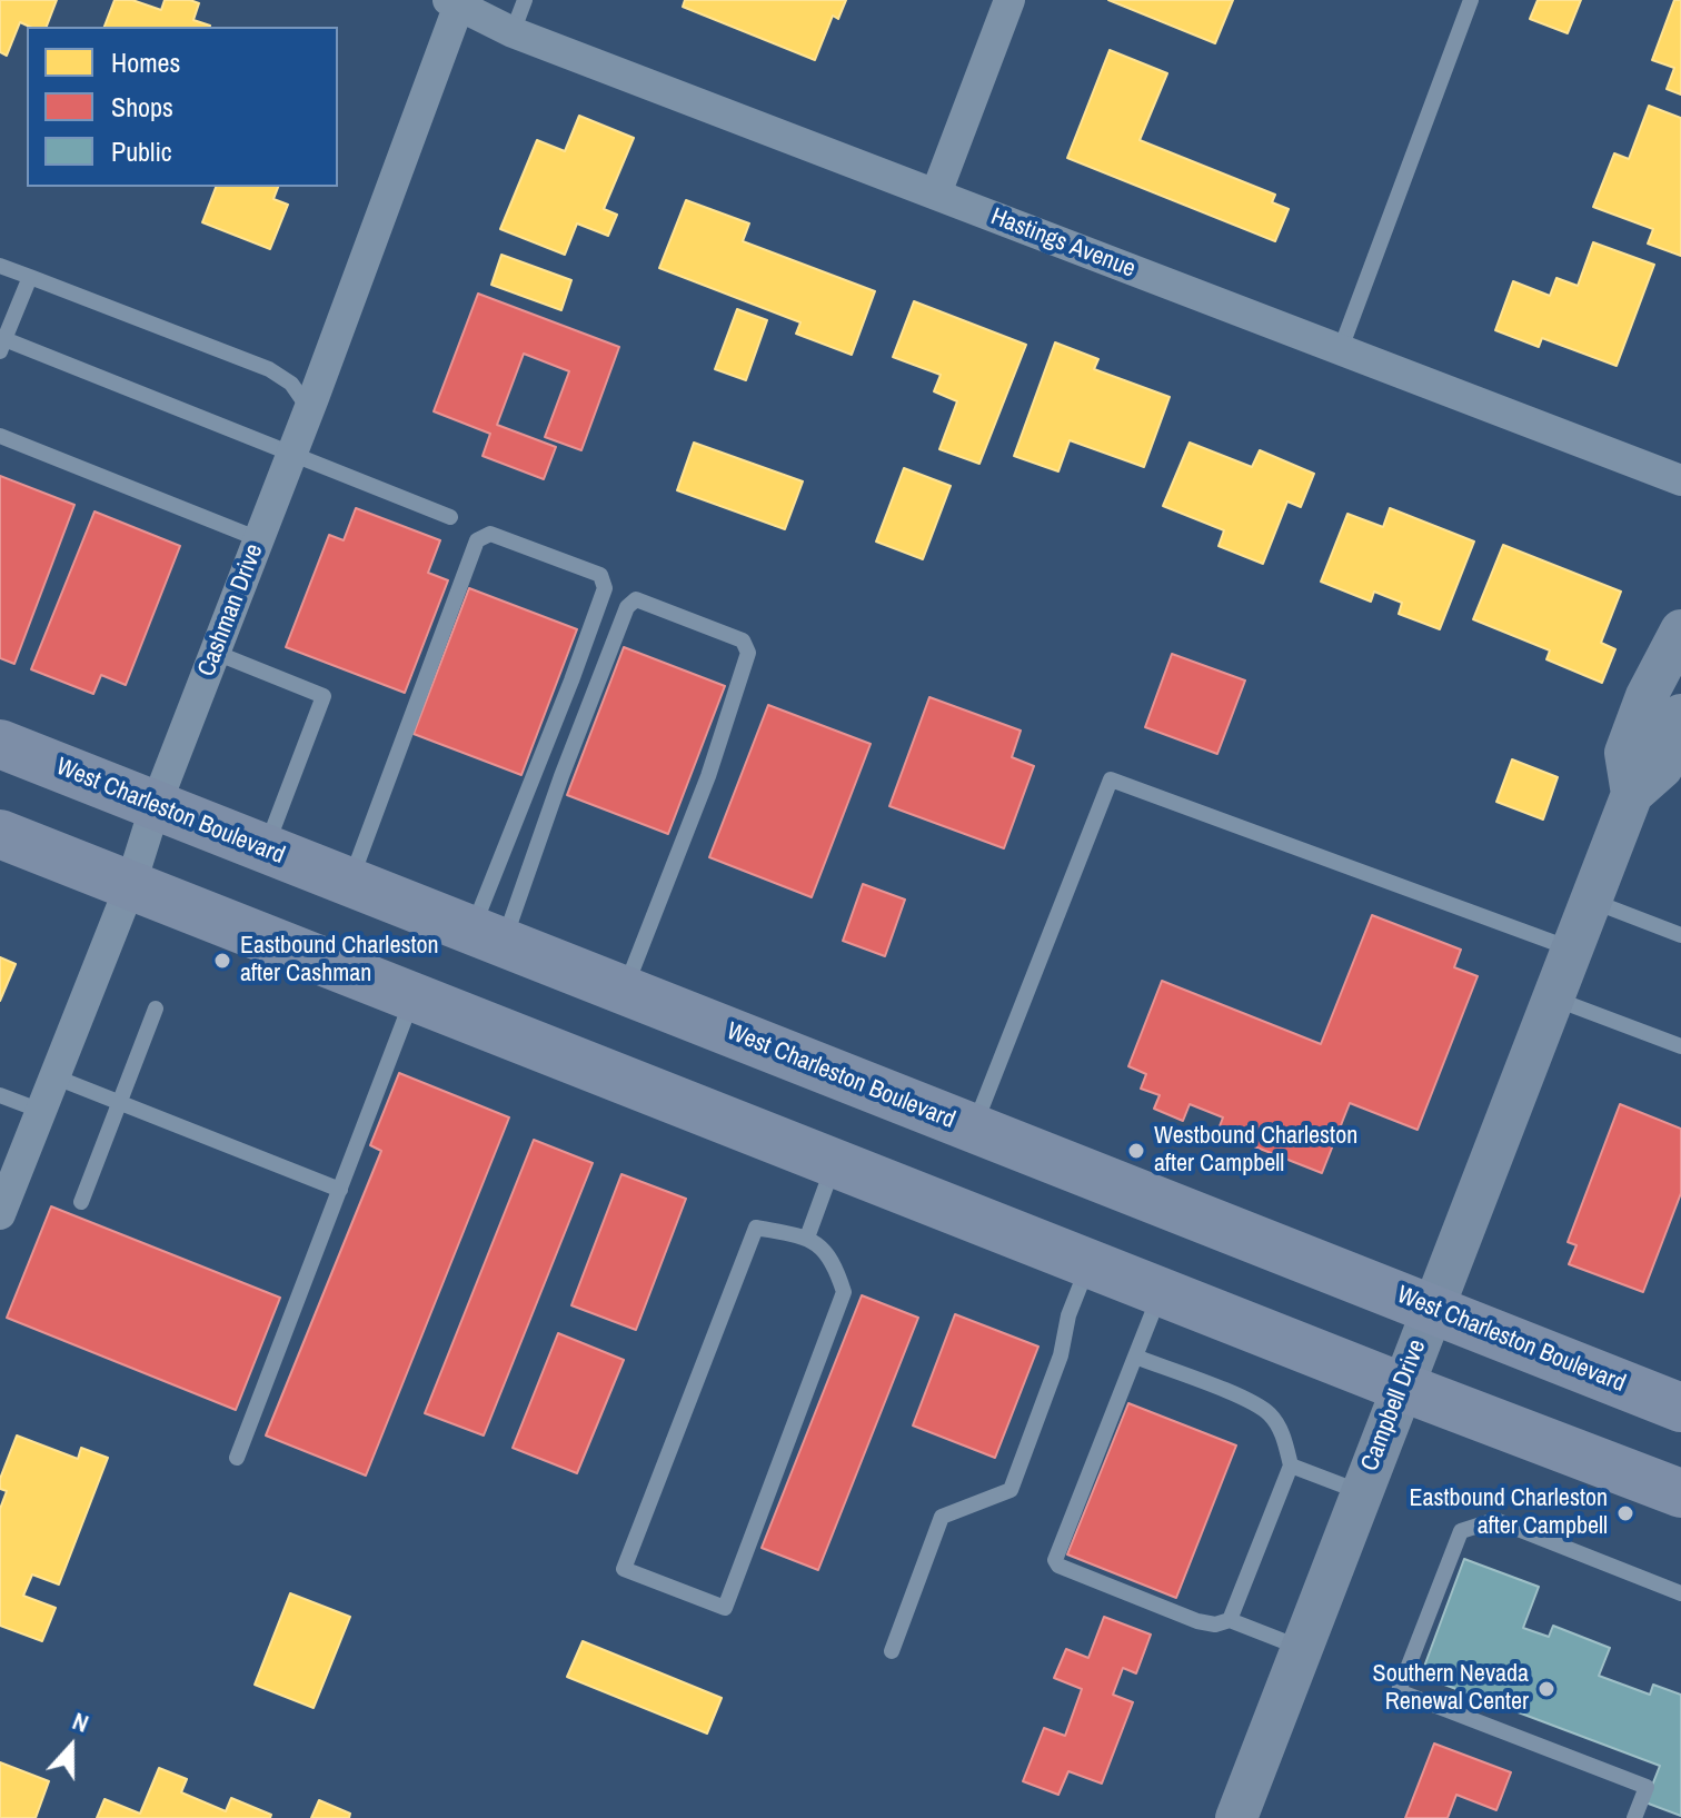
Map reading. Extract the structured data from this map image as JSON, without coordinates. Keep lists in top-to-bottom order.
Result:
{
  "streets": {
    "main road": ["West Charleston Boulevard"],
    "street": ["Hastings Avenue", "Cashman Drive", "Campbell Drive"]
  },
  "crossings": [
    ["Hastings Avenue", "Cashman Drive"],
    ["Cashman Drive", "West Charleston Boulevard"],
    ["West Charleston Boulevard", "Campbell Drive"]
  ],
  "places": [
    "Eastbound Charleston after Cashman",
    "Westbound Charleston after Campbell",
    "Eastbound Charleston after Campbell",
    "Southern Nevada Renewal Center"
  ],
  "legend": ["Homes", "Shops", "Public"],
  "north": "top"
}
